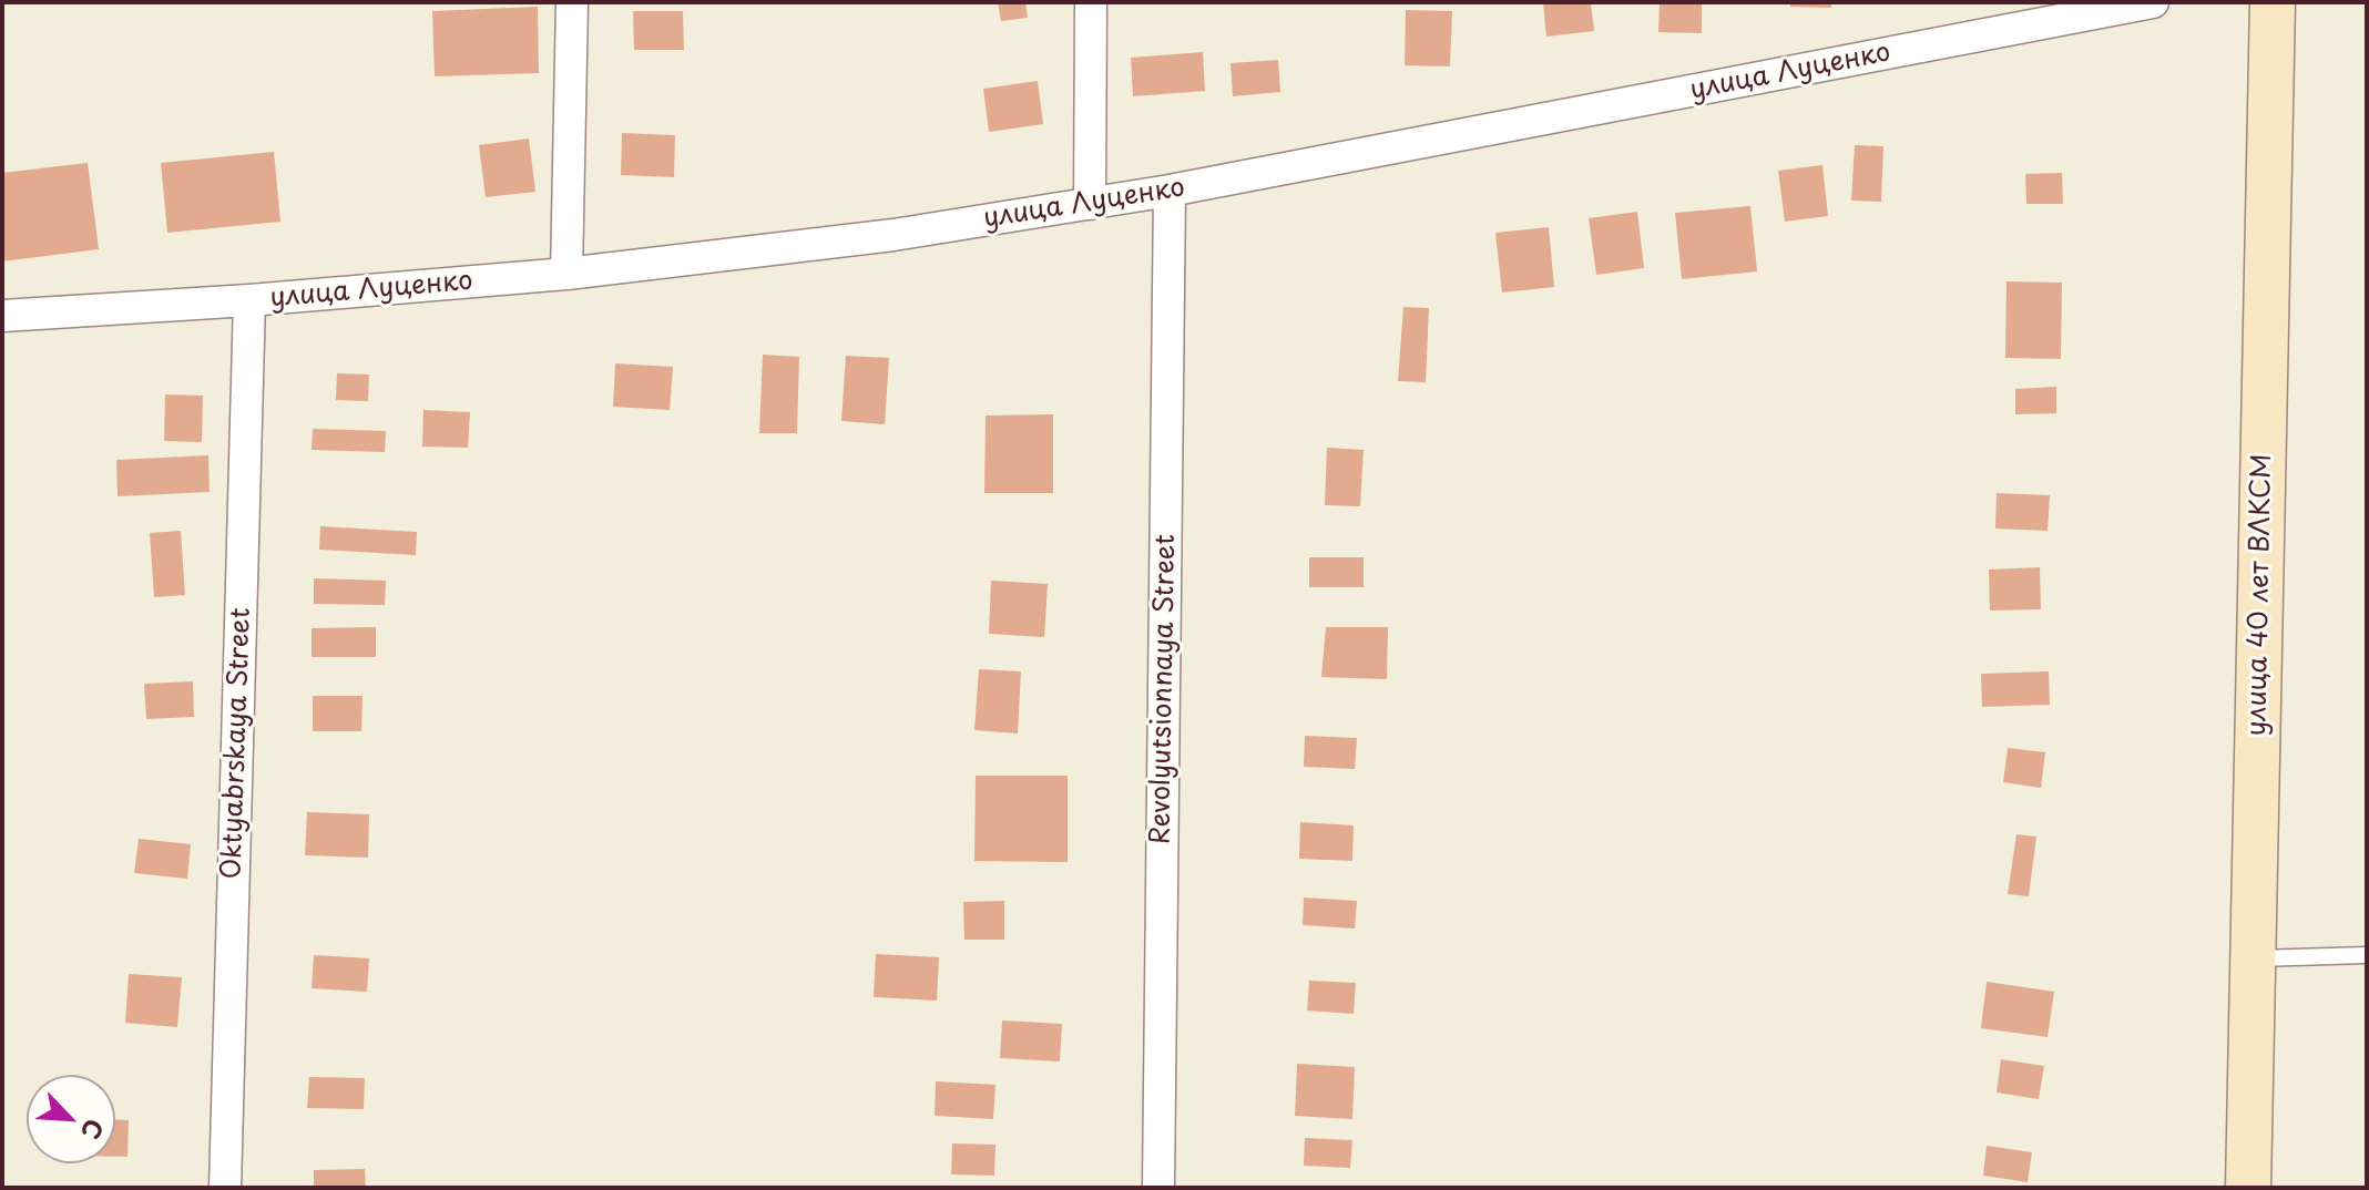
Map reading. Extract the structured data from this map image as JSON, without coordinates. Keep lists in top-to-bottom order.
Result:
{
  "streets": {
    "street": [
      "улица Луценко",
      "улица 40 лет ВЛКСМ",
      "Revolyutsionnaya Street",
      "Oktyabrskaya Street"
    ]
  },
  "crossings": [
    ["улица Луценко", "Revolyutsionnaya Street"],
    ["улица Луценко", "Oktyabrskaya Street"]
  ],
  "north": "bottom right"
}
